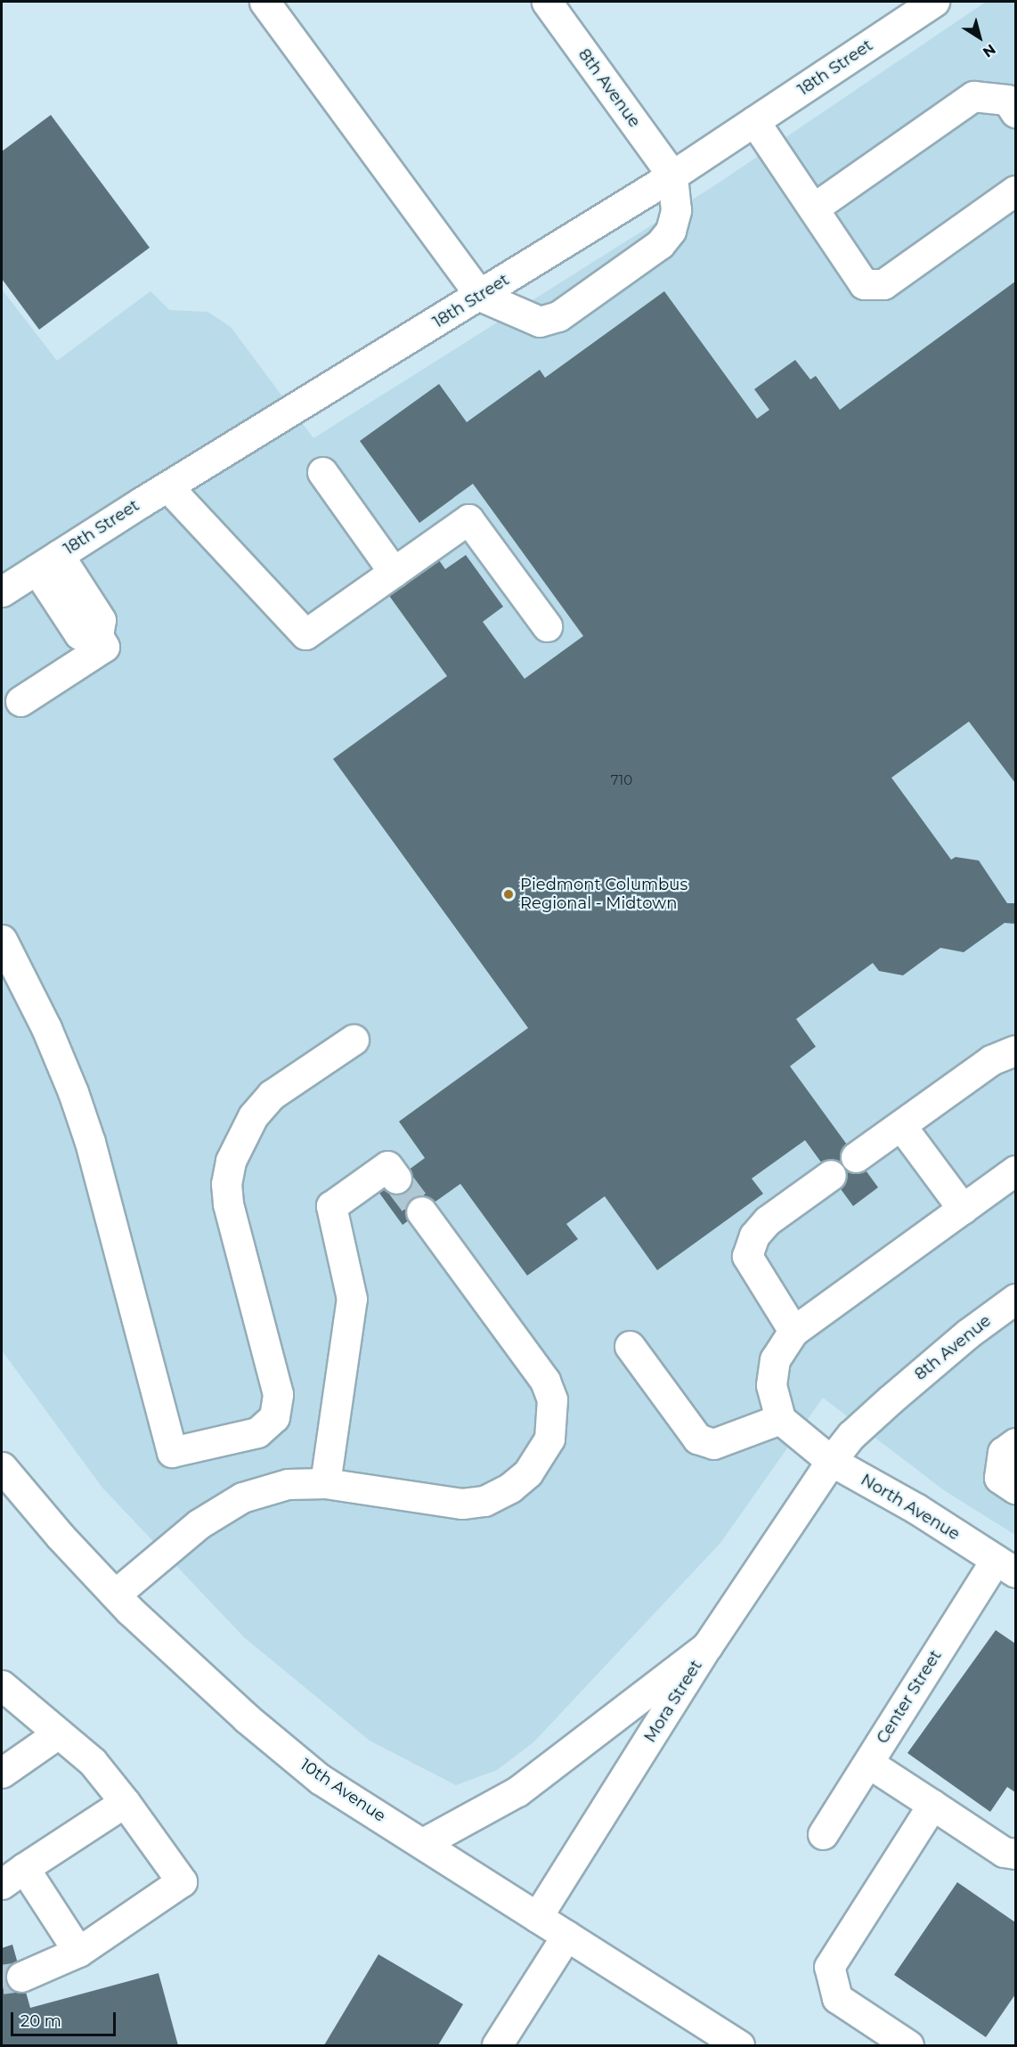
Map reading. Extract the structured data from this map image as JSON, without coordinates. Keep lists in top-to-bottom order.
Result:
{
  "streets": {
    "street": [
      "18th Street",
      "8th Avenue",
      "North Avenue",
      "Center Street",
      "Mora Street",
      "10th Avenue"
    ]
  },
  "crossings": [
    ["18th Street", "8th Avenue"],
    ["8th Avenue", "North Avenue"],
    ["8th Avenue", "Mora Street"],
    ["North Avenue", "Center Street"],
    ["North Avenue", "Mora Street"],
    ["Mora Street", "10th Avenue"]
  ],
  "places": ["Piedmont Columbus Regional - Midtown"],
  "house_numbers": ["710"],
  "scale_bar": "20 m",
  "north": "bottom right"
}
